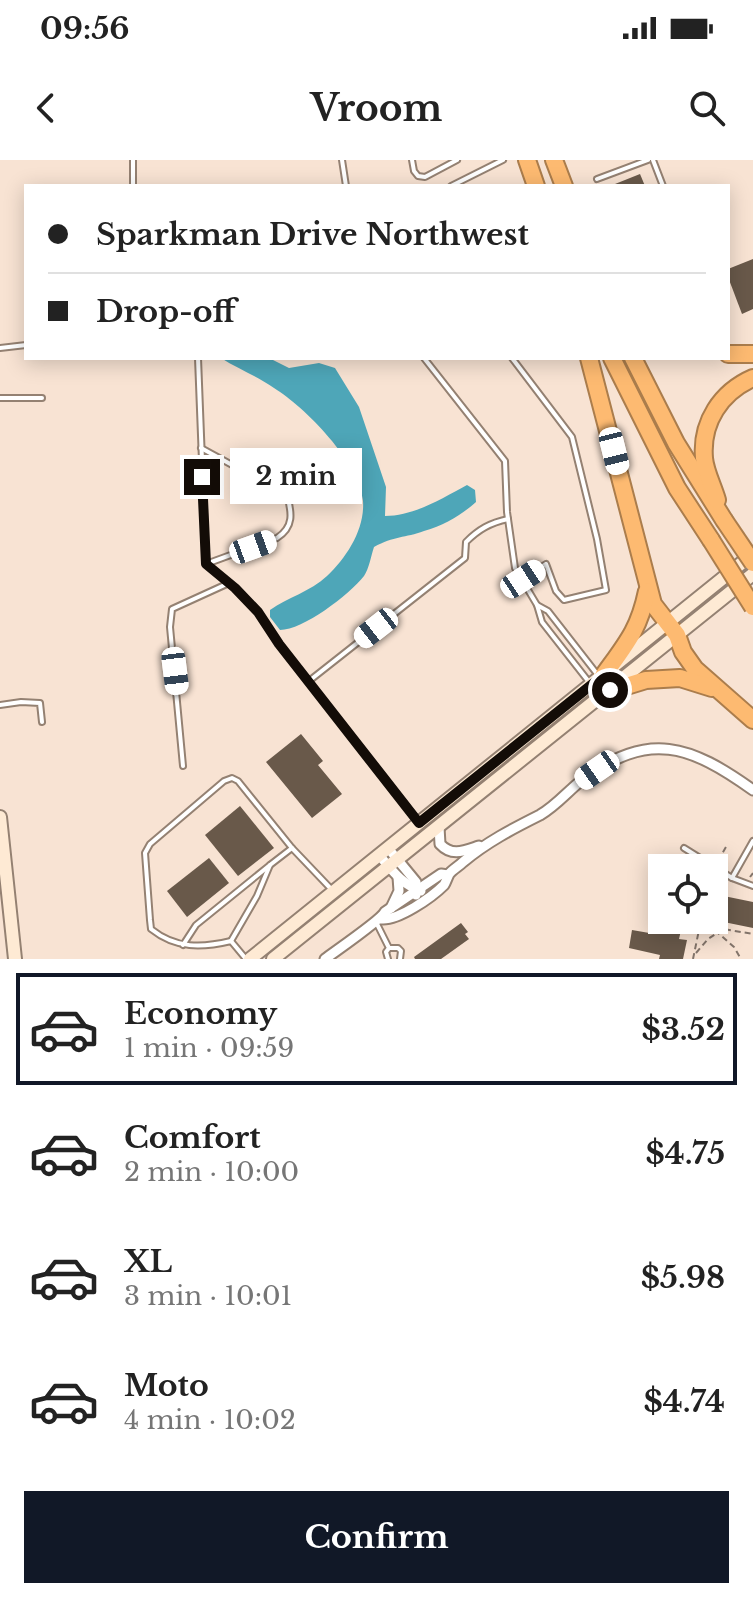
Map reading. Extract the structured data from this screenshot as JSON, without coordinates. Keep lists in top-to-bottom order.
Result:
{
  "page": {
    "status": "09:56",
    "header": "Vroom",
    "banner": ["Sparkman Drive Northwest", "Drop-off"],
    "bubble": "2 min",
    "list": [
      {
        "name": "Economy",
        "note": "1 min · 09:59",
        "value": "$3.52"
      },
      {
        "name": "Comfort",
        "note": "2 min · 10:00",
        "value": "$4.75"
      },
      {
        "name": "XL",
        "note": "3 min · 10:01",
        "value": "$5.98"
      },
      {
        "name": "Moto",
        "note": "4 min · 10:02",
        "value": "$4.74"
      }
    ],
    "buttons": "Confirm"
  }
}
